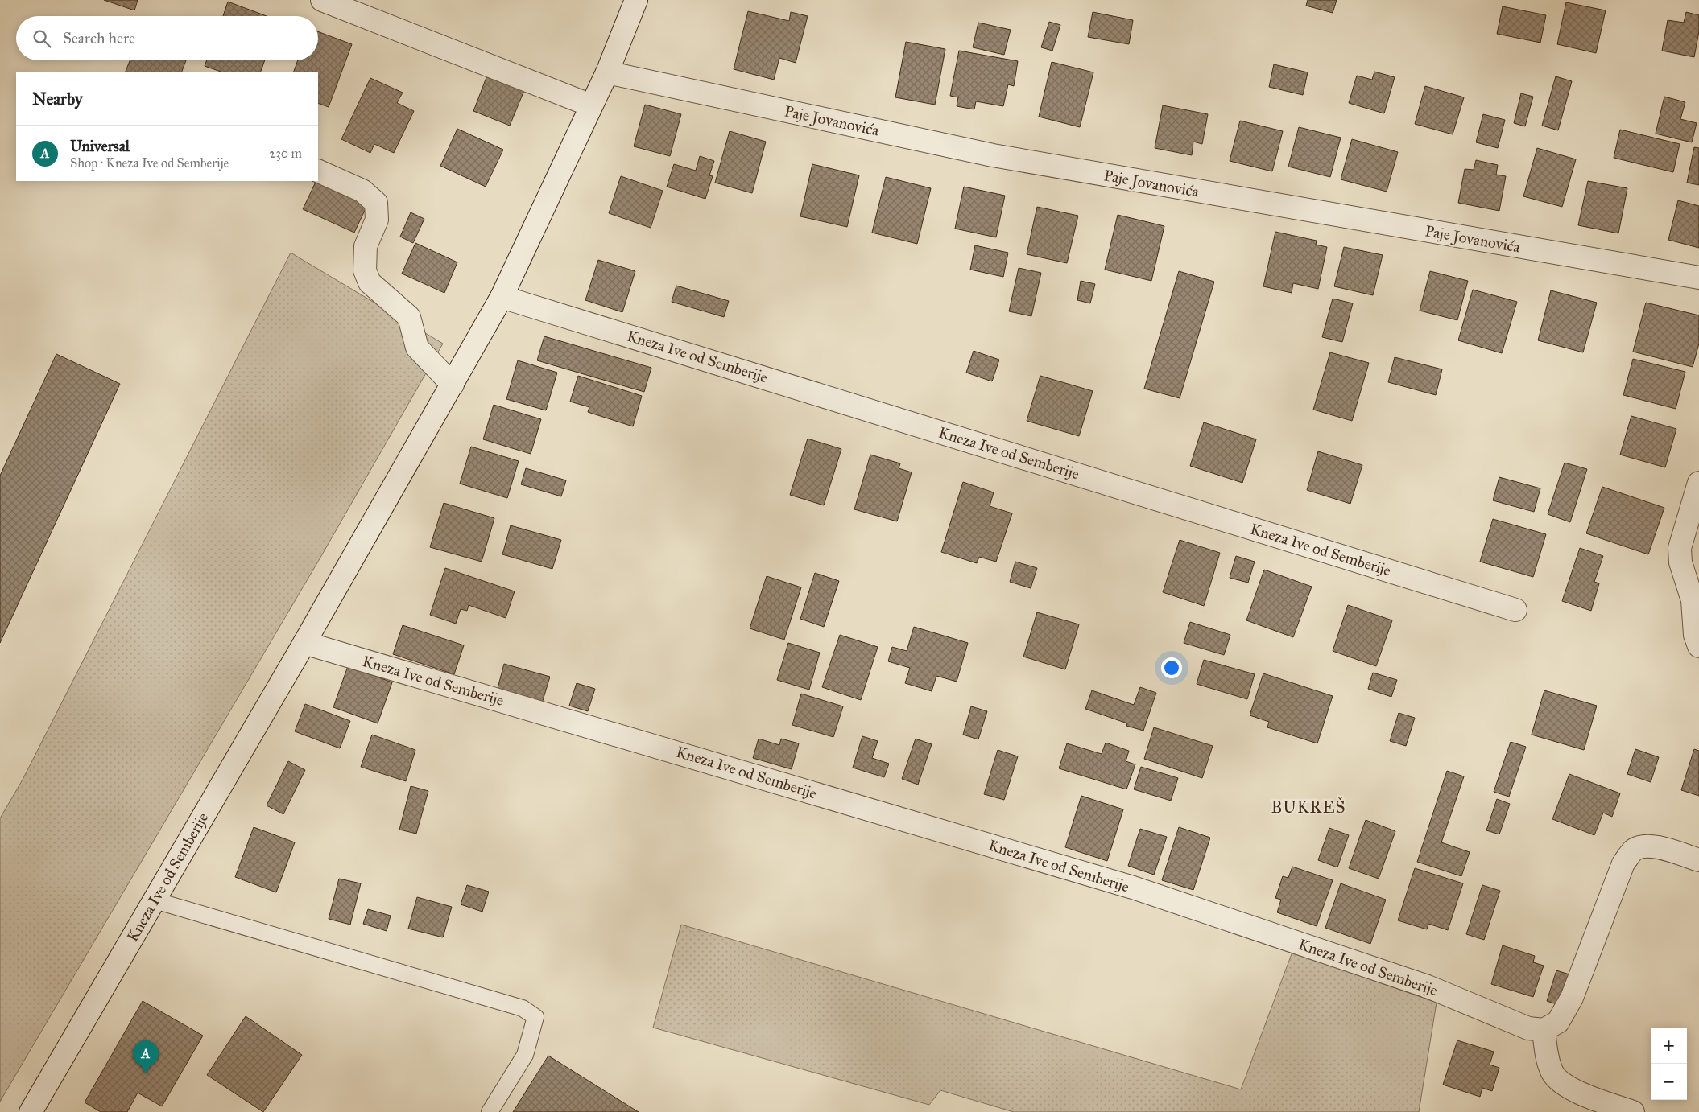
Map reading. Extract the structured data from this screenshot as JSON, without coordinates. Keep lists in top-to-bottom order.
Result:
{
  "streets": {
    "street": ["Paje Jovanovića", "Kneza Ive od Semberije"]
  },
  "crossings": [
    ["Paje Jovanovića", "Kneza Ive od Semberije"]
  ],
  "districts": ["BUKREŠ"],
  "page": {
    "search": "Search here",
    "heading": "Nearby",
    "list": [
      {
        "mark": "A",
        "name": "Universal",
        "note": "Shop · Kneza Ive od Semberije",
        "value": "230 m"
      }
    ],
    "map_buttons": ["+", "−"],
    "pins": "A"
  }
}
